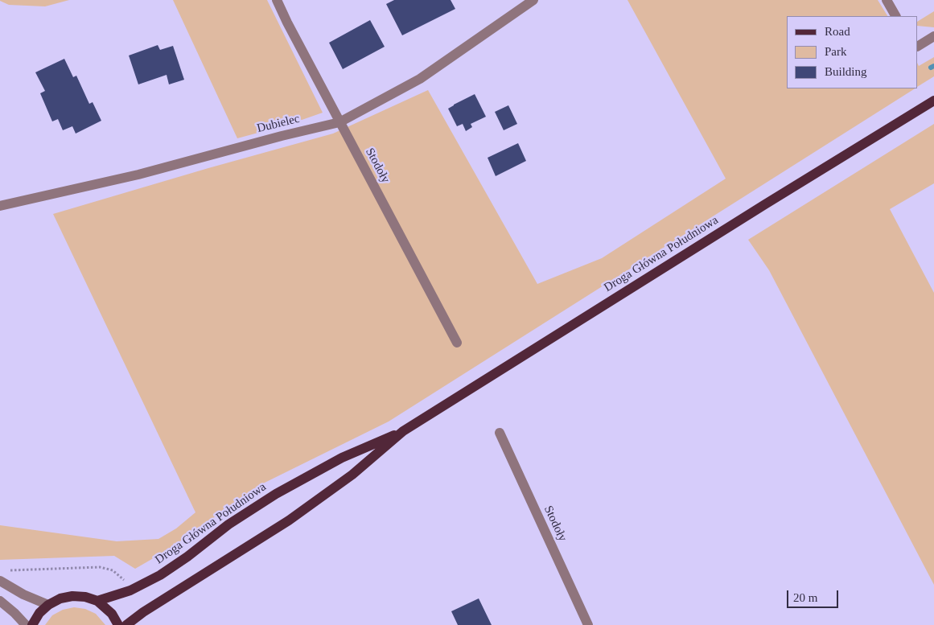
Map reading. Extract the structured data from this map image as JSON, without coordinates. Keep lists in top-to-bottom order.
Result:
{
  "streets": {
    "main road": ["Droga Główna Południowa"],
    "street": ["Dubielec", "Stodoły"]
  },
  "crossings": [
    ["Dubielec", "Stodoły"]
  ],
  "legend": ["Road", "Park", "Building"],
  "scale_bar": "20 m"
}
